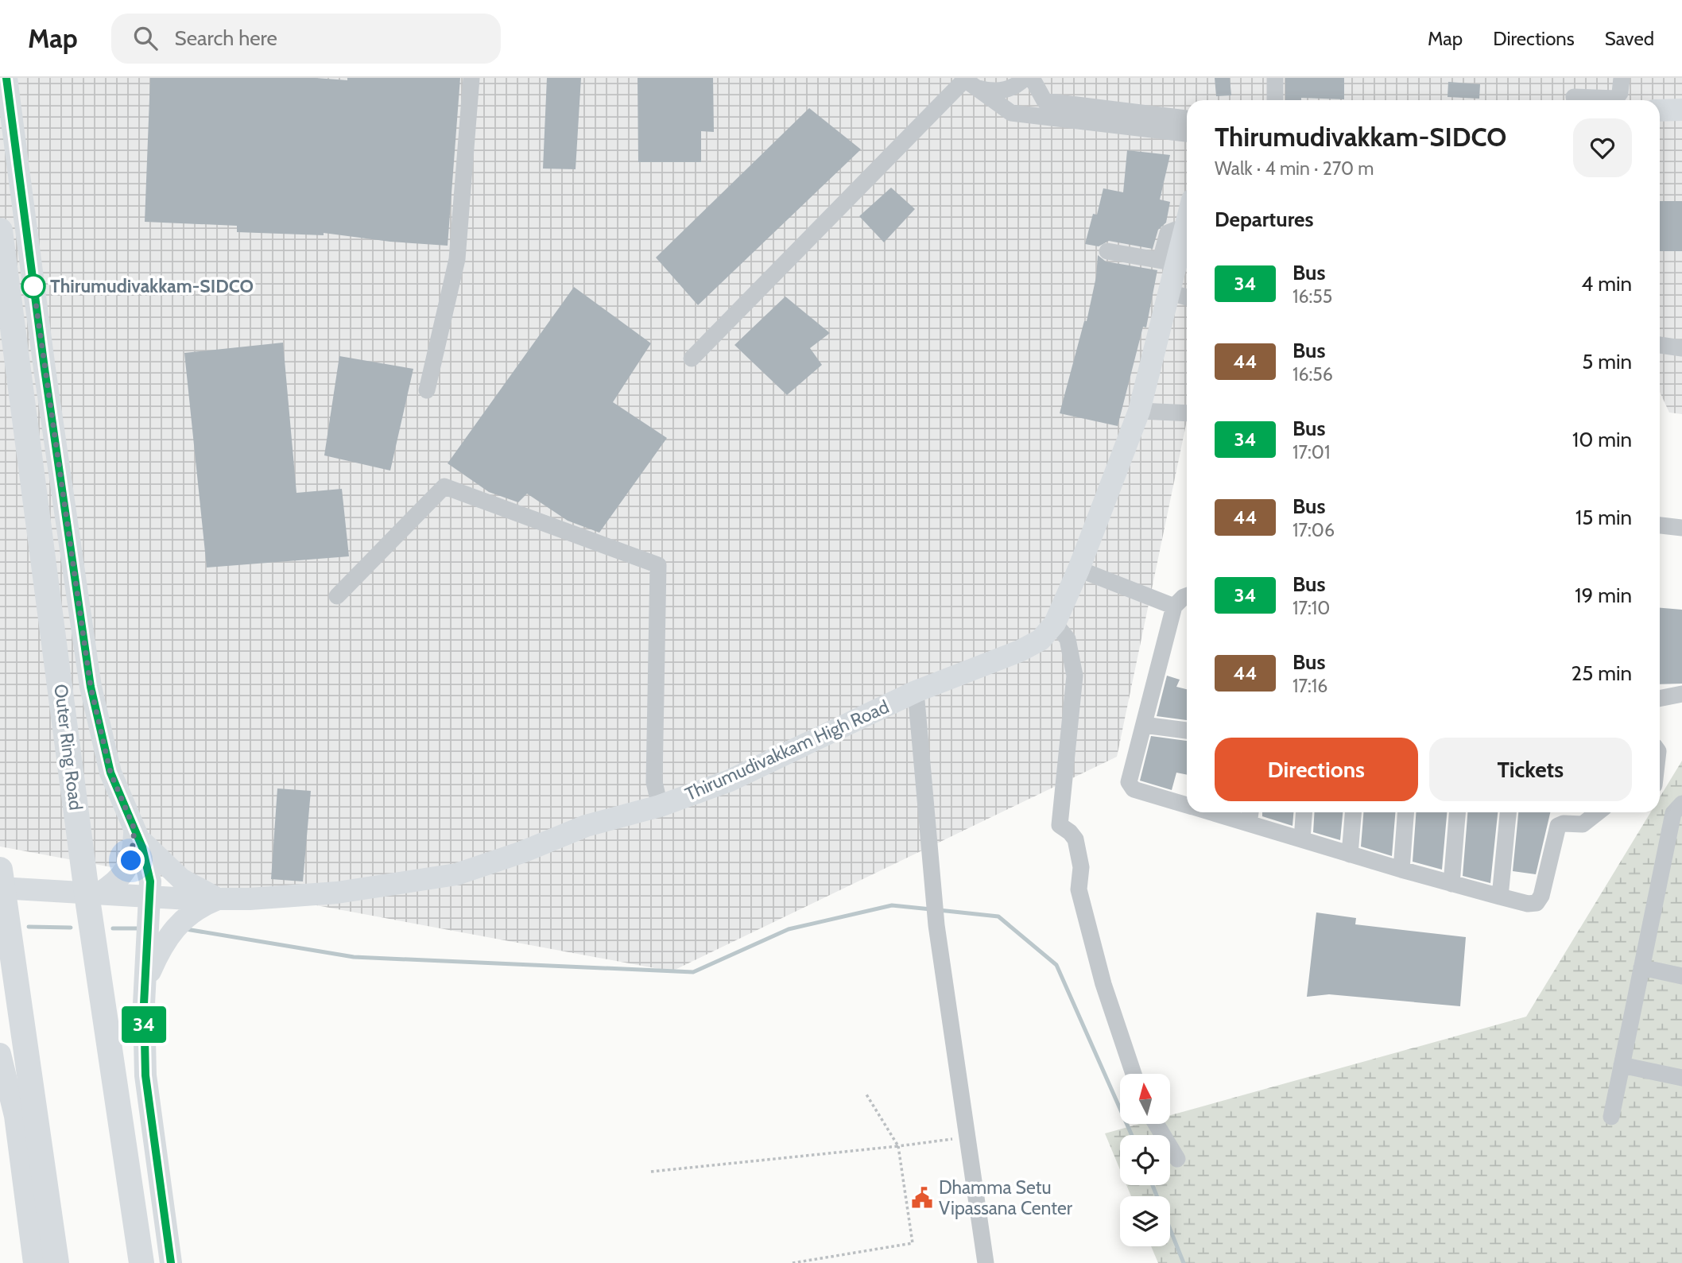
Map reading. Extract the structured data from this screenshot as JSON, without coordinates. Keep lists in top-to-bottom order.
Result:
{
  "streets": {
    "highway": ["Outer Ring Road"],
    "main road": ["Thirumudivakkam High Road"]
  },
  "crossings": [
    ["Outer Ring Road", "Thirumudivakkam High Road"]
  ],
  "places": {
    "other": ["Thirumudivakkam-SIDCO"],
    "public building": ["Dhamma Setu Vipassana Center"]
  },
  "lines": ["bus line 34"],
  "north": "top",
  "page": {
    "header": "Map",
    "search": "Search here",
    "nav": ["Map", "Directions", "Saved"],
    "on_map": "34",
    "heading": [
      ["Thirumudivakkam-SIDCO", "Walk · 4 min · 270 m"],
      "Departures"
    ],
    "list": [
      {
        "mark": "34",
        "name": "Bus",
        "note": "16:55",
        "value": "4 min"
      },
      {
        "mark": "44",
        "name": "Bus",
        "note": "16:56",
        "value": "5 min"
      },
      {
        "mark": "34",
        "name": "Bus",
        "note": "17:01",
        "value": "10 min"
      },
      {
        "mark": "44",
        "name": "Bus",
        "note": "17:06",
        "value": "15 min"
      },
      {
        "mark": "34",
        "name": "Bus",
        "note": "17:10",
        "value": "19 min"
      },
      {
        "mark": "44",
        "name": "Bus",
        "note": "17:16",
        "value": "25 min"
      }
    ],
    "buttons": ["Directions", "Tickets"]
  }
}
